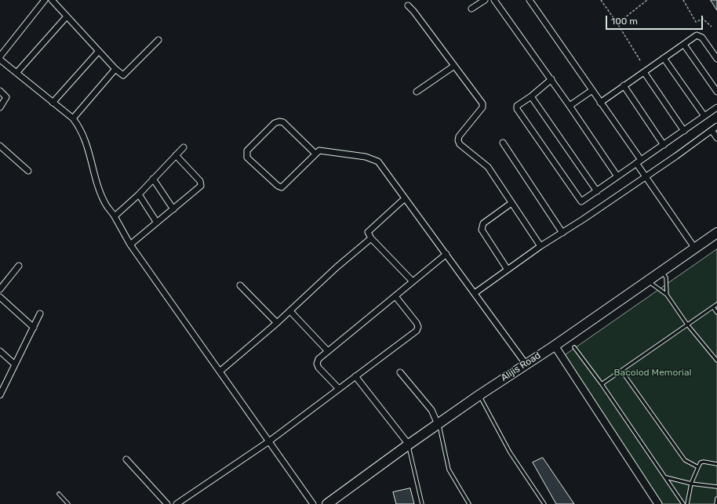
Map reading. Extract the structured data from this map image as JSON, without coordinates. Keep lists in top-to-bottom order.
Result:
{
  "streets": {
    "main road": ["Alijis Road"]
  },
  "parks": ["Bacolod Memorial"],
  "scale_bar": "100 m"
}
